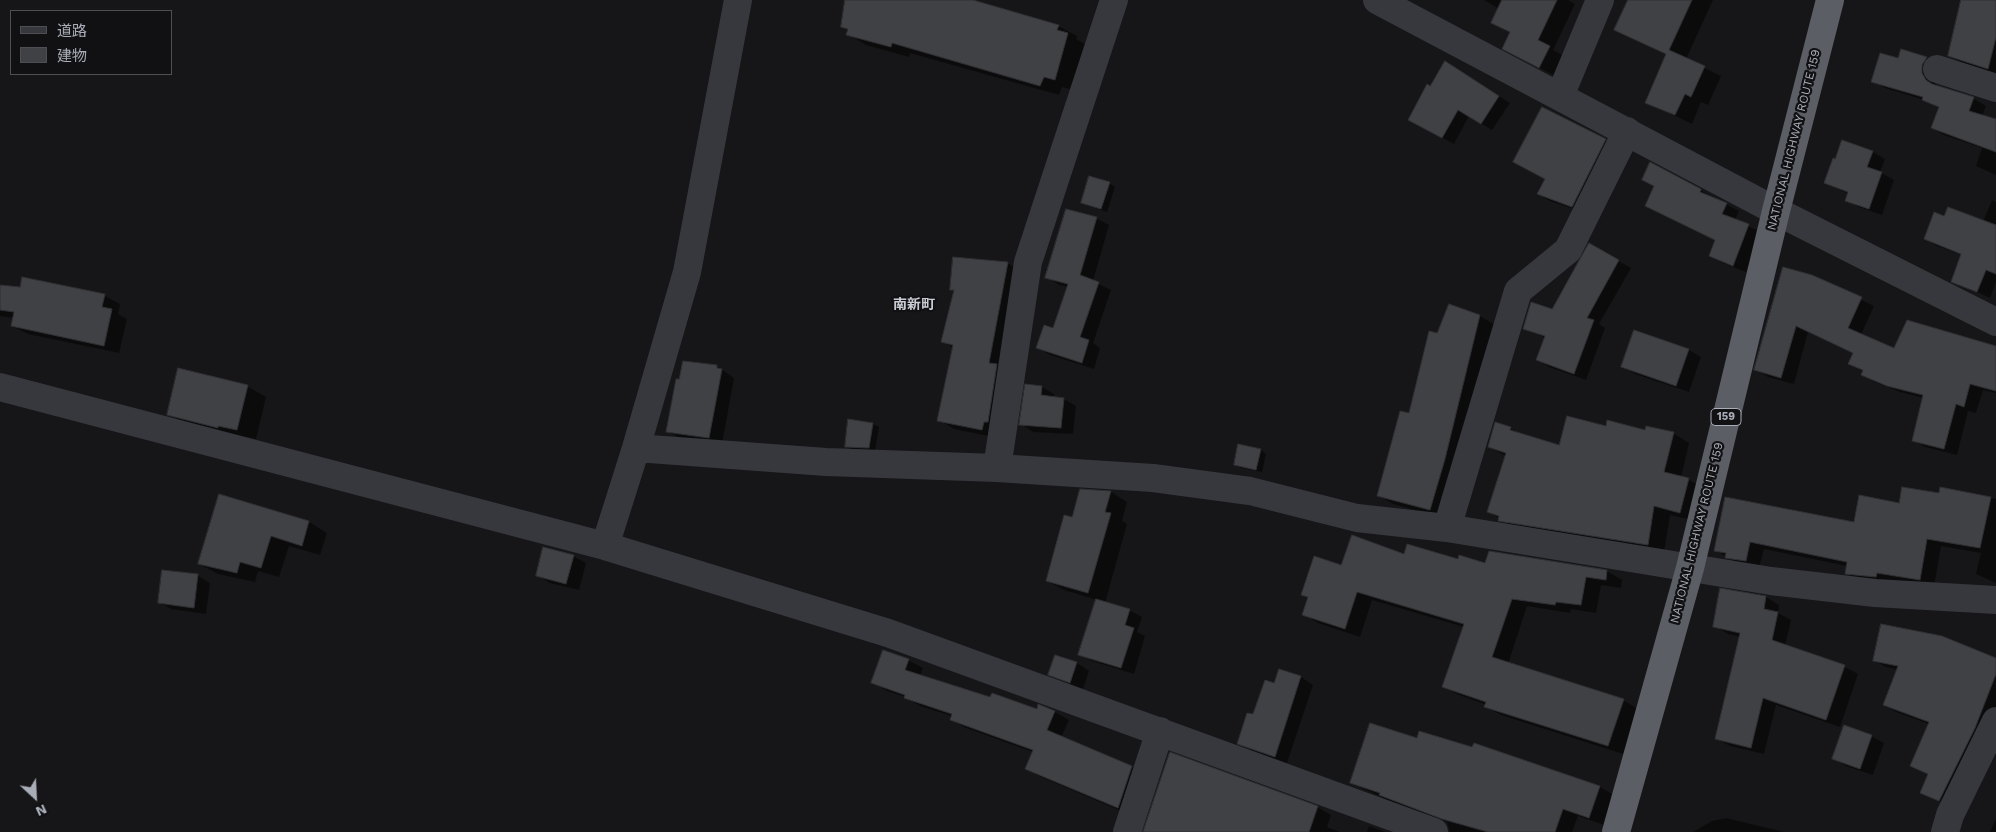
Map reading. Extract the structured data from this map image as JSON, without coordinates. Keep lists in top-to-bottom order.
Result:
{
  "streets": {
    "highway": ["NATIONAL HIGHWAY ROUTE 159", "159"]
  },
  "districts": ["南新町"],
  "legend": ["道路", "建物"],
  "north": "bottom right"
}
